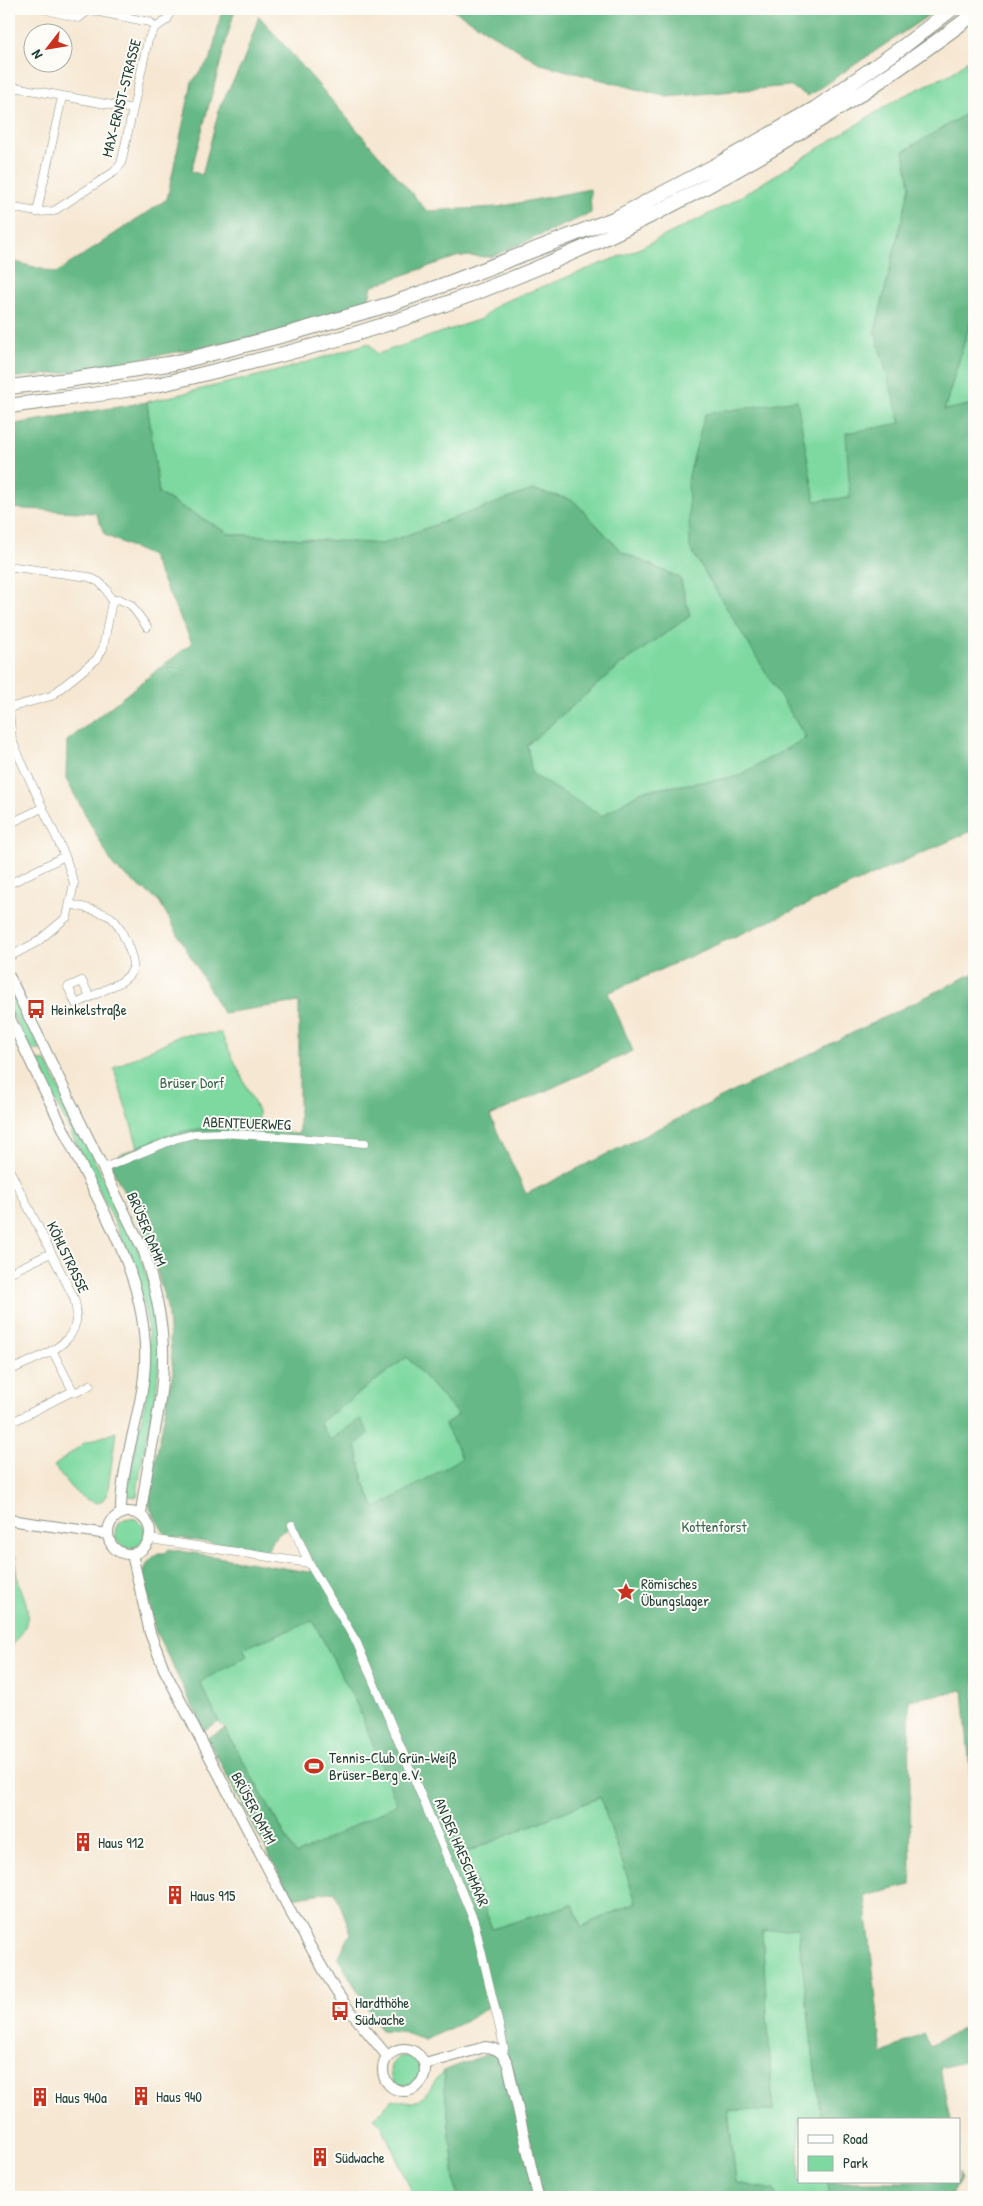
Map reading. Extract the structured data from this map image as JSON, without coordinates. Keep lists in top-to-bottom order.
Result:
{
  "streets": {
    "street": [
      "MAX-ERNST-STRASSE",
      "ABENTEUERWEG",
      "BRÜSER DAMM",
      "KÖHLSTRASSE",
      "AN DER HAESCHMAAR"
    ]
  },
  "crossings": [
    ["ABENTEUERWEG", "BRÜSER DAMM"]
  ],
  "parks": ["Brüser Dorf", "Kottenforst"],
  "places": {
    "bus stop": ["Heinkelstraße", "Hardthöhe Südwache"],
    "place": ["Römisches Übungslager"],
    "sports": ["Tennis-Club Grün-Weiß Brüser-Berg e.V."],
    "building": [
      "Haus 912",
      "Haus 915",
      "Haus 940",
      "Haus 940a",
      "Südwache"
    ]
  },
  "legend": ["Road", "Park"],
  "north": "bottom left"
}
